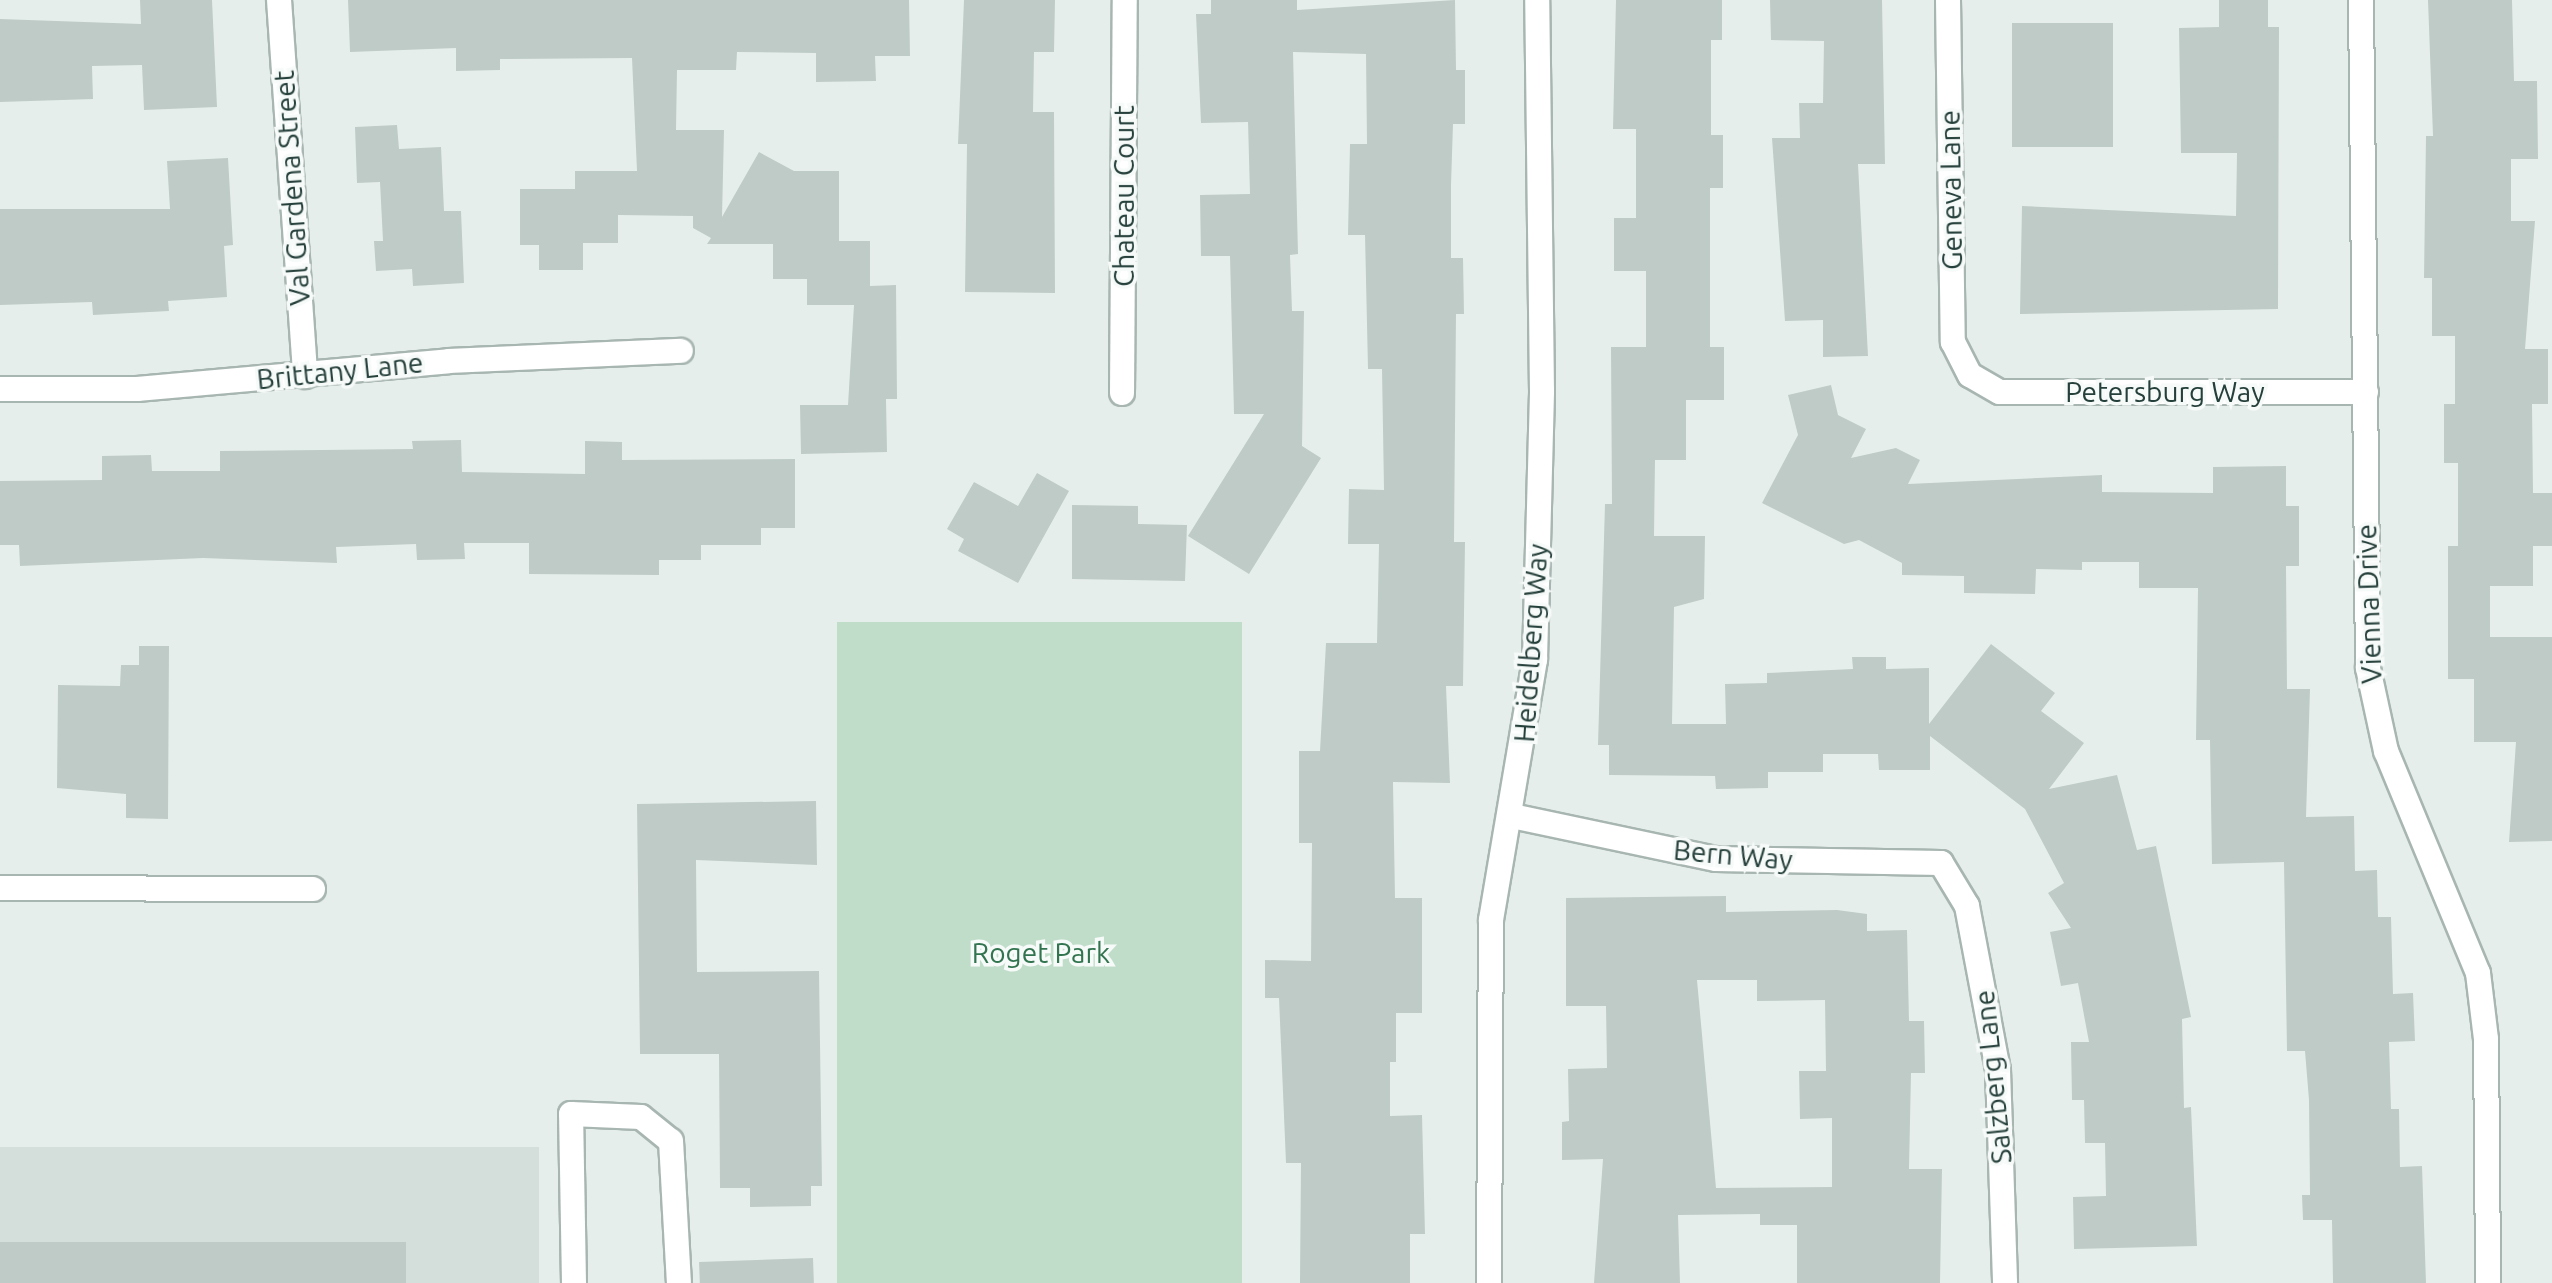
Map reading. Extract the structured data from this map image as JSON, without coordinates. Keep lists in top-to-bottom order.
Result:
{
  "streets": {
    "street": [
      "Val Gardena Street",
      "Geneva Lane",
      "Chateau Court",
      "Brittany Lane",
      "Petersburg Way",
      "Vienna Drive",
      "Heidelberg Way",
      "Bern Way",
      "Salzberg Lane"
    ]
  },
  "crossings": [
    ["Val Gardena Street", "Brittany Lane"],
    ["Geneva Lane", "Petersburg Way"],
    ["Petersburg Way", "Vienna Drive"],
    ["Heidelberg Way", "Bern Way"],
    ["Bern Way", "Salzberg Lane"]
  ],
  "parks": ["Roget Park"]
}
